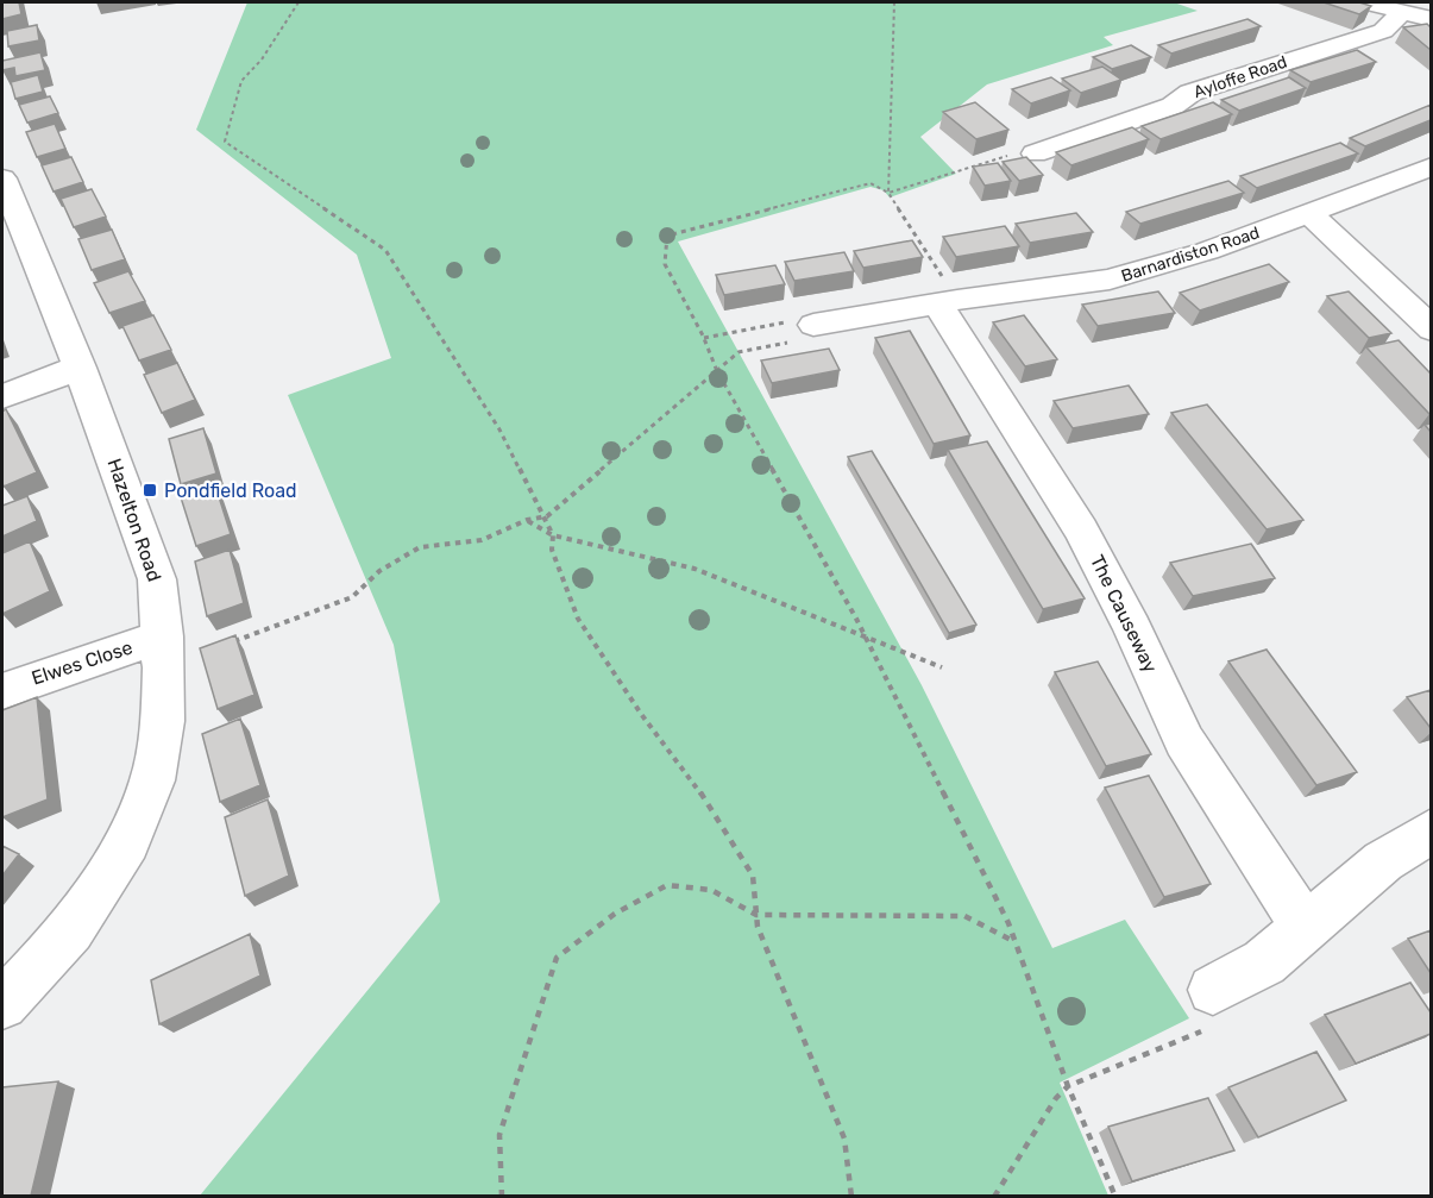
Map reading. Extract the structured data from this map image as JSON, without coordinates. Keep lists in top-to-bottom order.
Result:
{
  "streets": {
    "street": [
      "Ayloffe Road",
      "Barnardiston Road",
      "Hazelton Road",
      "The Causeway",
      "Elwes Close"
    ]
  },
  "crossings": [
    ["Barnardiston Road", "The Causeway"],
    ["Hazelton Road", "Elwes Close"]
  ],
  "places": {
    "transit": ["Pondfield Road"]
  }
}
